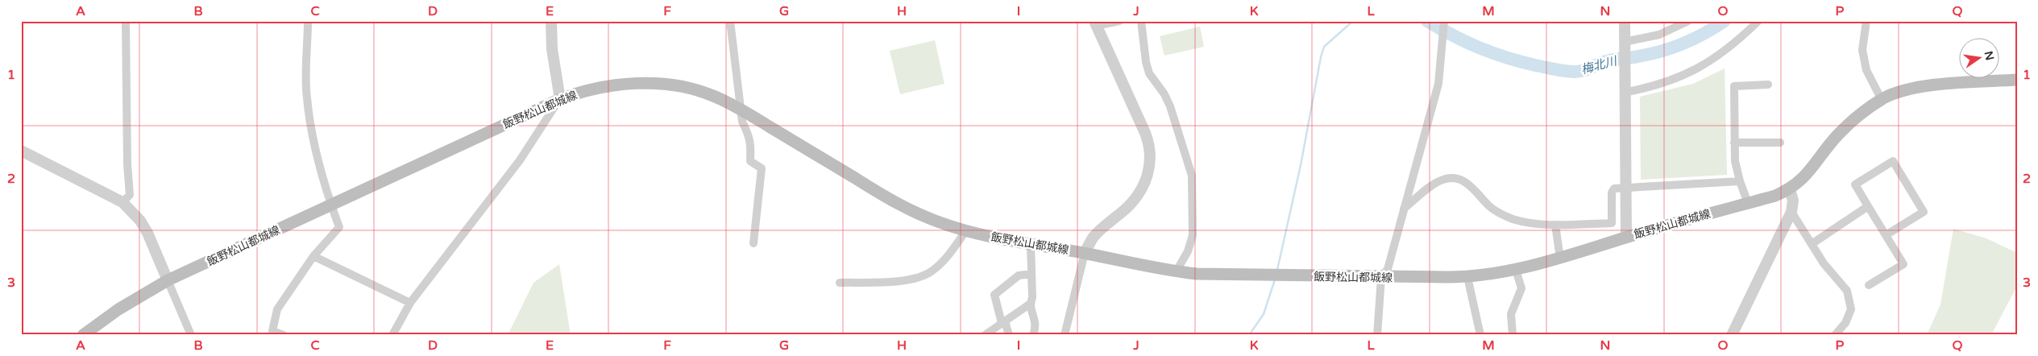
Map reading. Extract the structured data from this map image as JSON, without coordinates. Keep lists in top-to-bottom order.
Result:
{
  "streets": {
    "main road": ["飯野松山都城線"]
  },
  "water": ["梅北川"],
  "north": "right",
  "grid": {
    "columns": [
      "A",
      "B",
      "C",
      "D",
      "E",
      "F",
      "G",
      "H",
      "I",
      "J",
      "K",
      "L",
      "M",
      "N",
      "O",
      "P",
      "Q"
    ],
    "rows": ["1", "2", "3"]
  }
}
